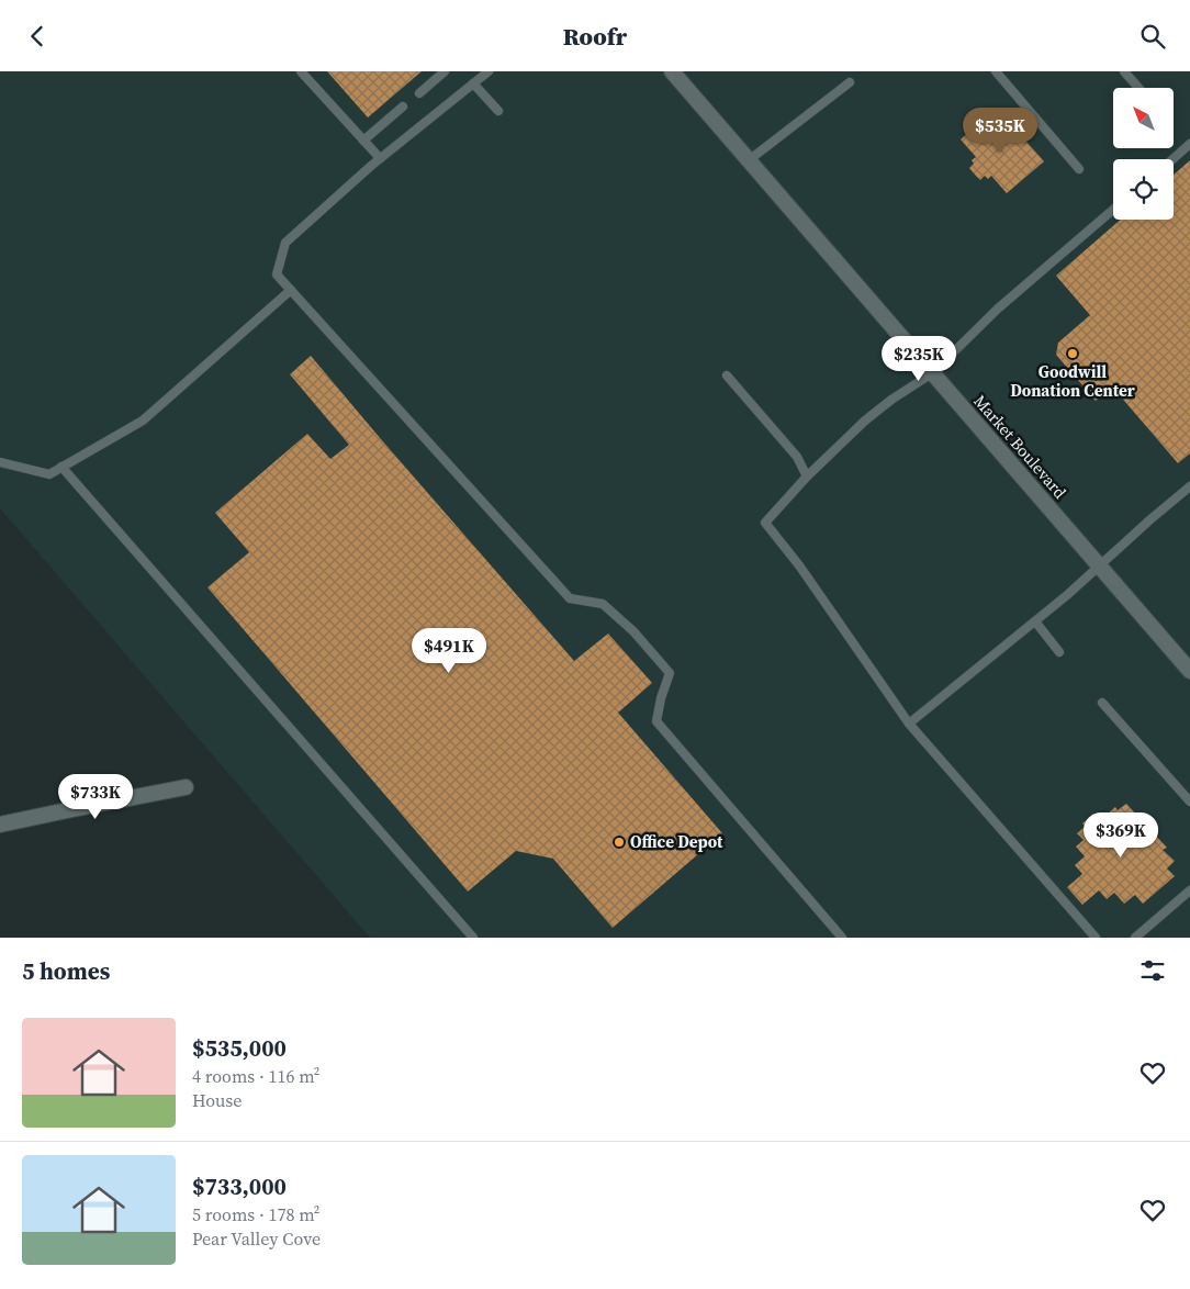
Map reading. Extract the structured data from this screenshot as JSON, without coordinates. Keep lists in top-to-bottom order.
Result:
{
  "streets": {
    "street": ["Market Boulevard"]
  },
  "places": ["Goodwill Donation Center", "Office Depot"],
  "north": "top left",
  "page": {
    "header": "Roofr",
    "price": [
      "$535K",
      "$235K",
      "$491K",
      "$733K",
      "$369K"
    ],
    "heading": "5 homes",
    "list": [
      {
        "name": "$535,000",
        "note": "4 rooms · 116 m² · House"
      },
      {
        "name": "$733,000",
        "note": "5 rooms · 178 m² · Pear Valley Cove"
      }
    ]
  }
}
